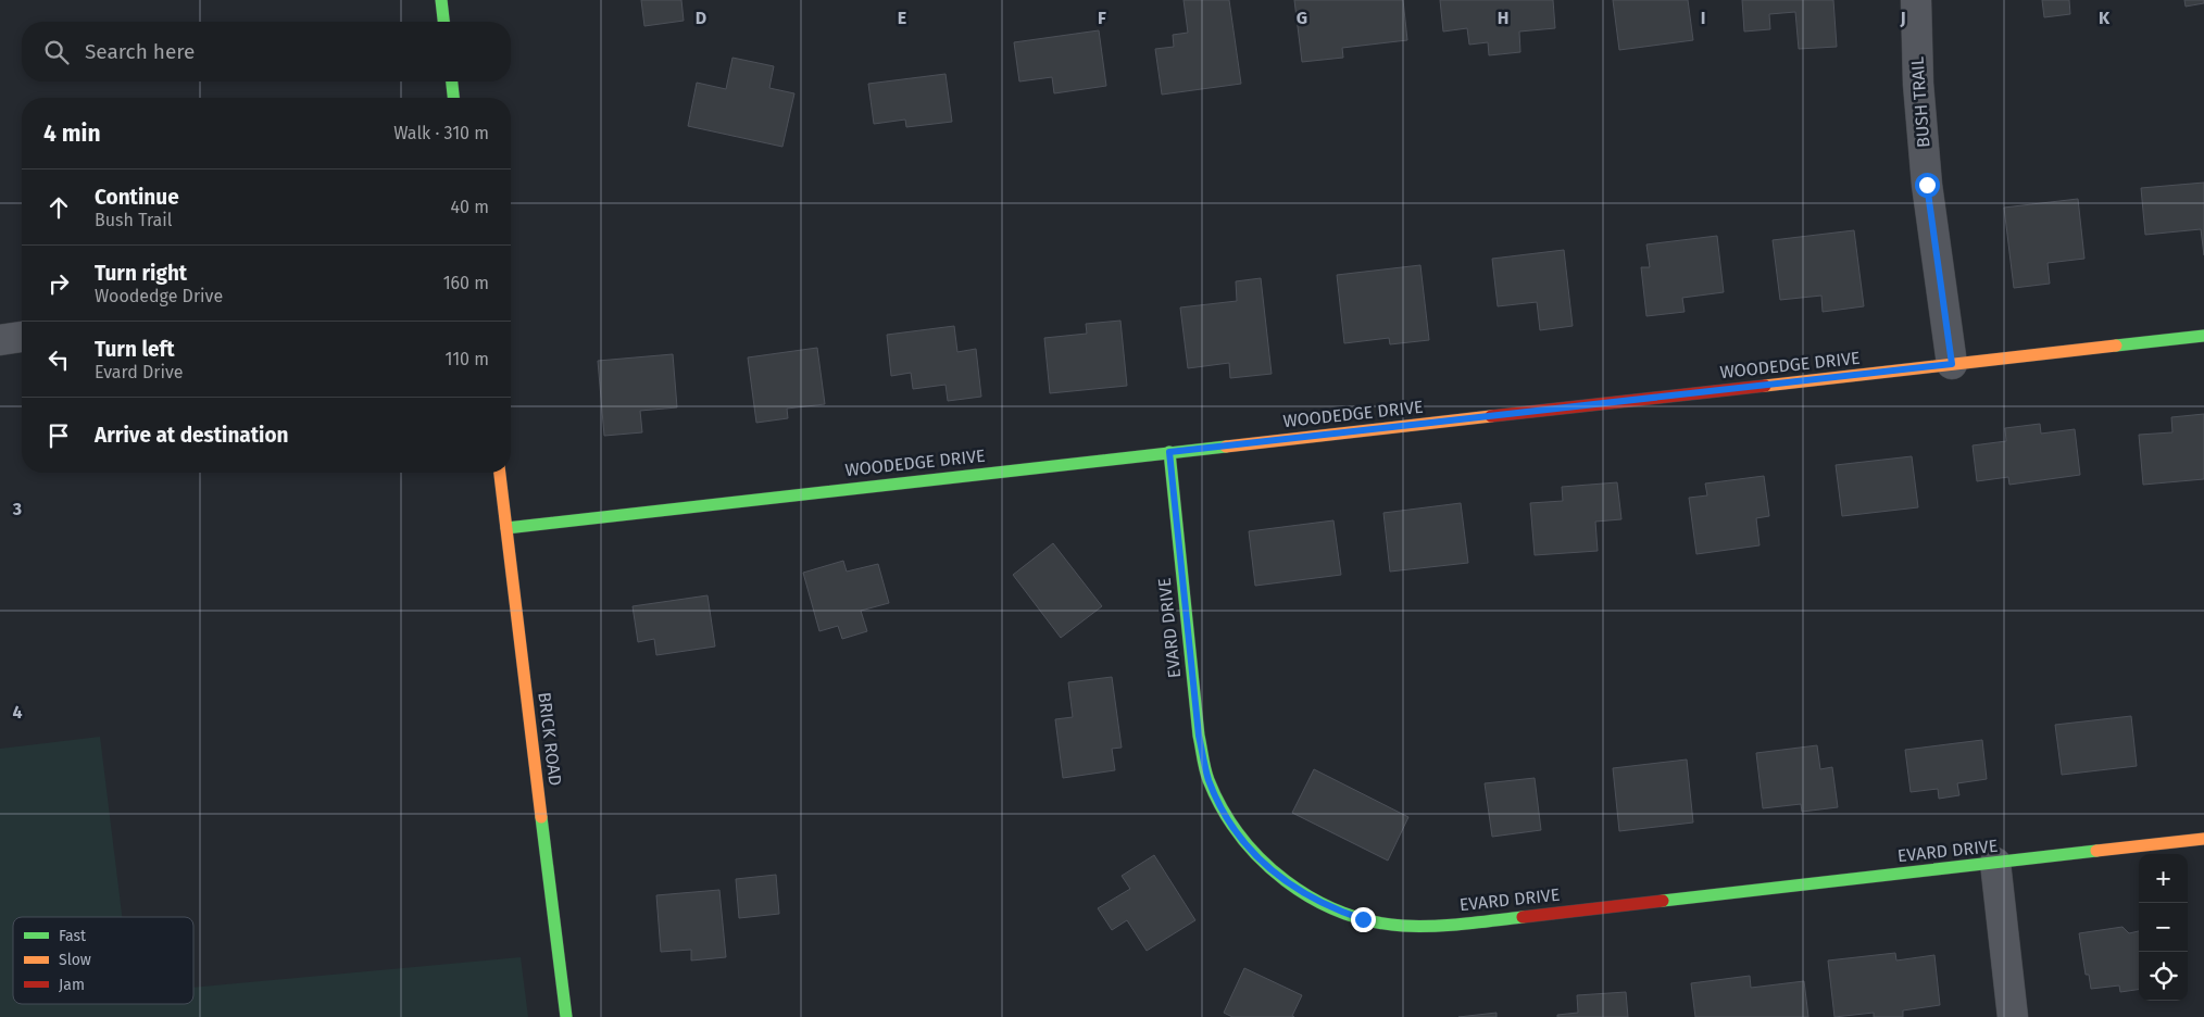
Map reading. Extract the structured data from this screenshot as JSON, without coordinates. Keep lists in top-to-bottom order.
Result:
{
  "streets": {
    "street": [
      "BUSH TRAIL",
      "WOODEDGE DRIVE",
      "EVARD DRIVE",
      "BRICK ROAD"
    ]
  },
  "crossings": [
    ["BUSH TRAIL", "WOODEDGE DRIVE"],
    ["WOODEDGE DRIVE", "EVARD DRIVE"],
    ["WOODEDGE DRIVE", "BRICK ROAD"]
  ],
  "legend": ["Fast", "Slow", "Jam"],
  "page": {
    "search": "Search here",
    "heading": ["4 min", "Walk · 310 m"],
    "list": [
      ["Continue", "Bush Trail", "40 m"],
      ["Turn right", "Woodedge Drive", "160 m"],
      ["Turn left", "Evard Drive", "110 m"],
      "Arrive at destination"
    ],
    "map_buttons": ["+", "−"]
  },
  "grid": {
    "columns": [
      "D",
      "E",
      "F",
      "G",
      "H",
      "I",
      "J",
      "K"
    ],
    "rows": ["3", "4"]
  }
}
